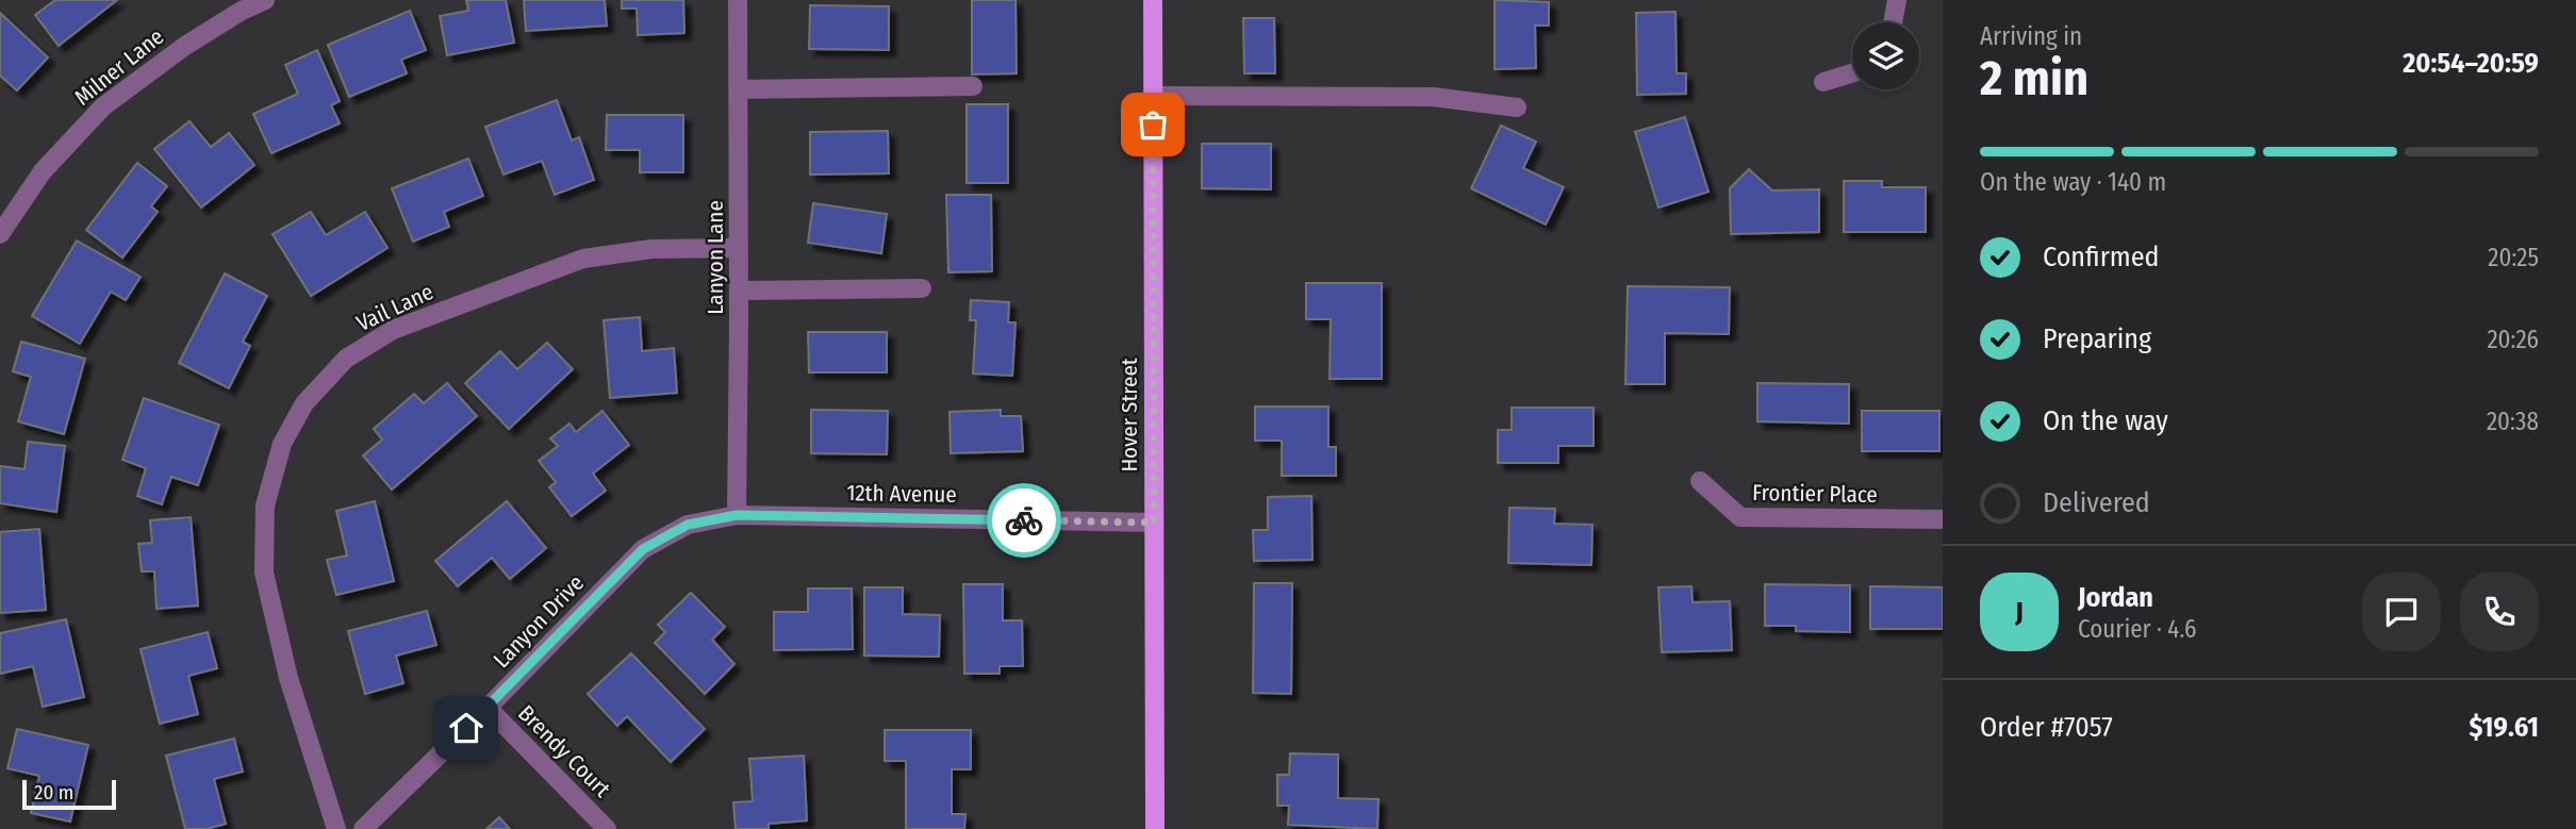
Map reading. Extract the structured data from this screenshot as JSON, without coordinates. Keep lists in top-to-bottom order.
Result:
{
  "streets": {
    "main road": ["Hover Street"],
    "street": [
      "Milner Lane",
      "Lanyon Lane",
      "Vail Lane",
      "12th Avenue",
      "Frontier Place",
      "Lanyon Drive",
      "Brendy Court"
    ]
  },
  "crossings": [
    ["Lanyon Lane", "Vail Lane"],
    ["Lanyon Lane", "12th Avenue"],
    ["Lanyon Lane", "Lanyon Drive"],
    ["Hover Street", "12th Avenue"],
    ["12th Avenue", "Lanyon Drive"],
    ["Lanyon Drive", "Brendy Court"]
  ],
  "scale_bar": "20 m",
  "page": {
    "heading": ["2 min", "Arriving in", "20:54–20:59"],
    "panel": [
      "Jordan",
      "Courier · 4.6",
      "Order #7057",
      "$19.61"
    ],
    "bar": "On the way · 140 m",
    "list": [
      ["Confirmed", "20:25"],
      ["Preparing", "20:26"],
      ["On the way", "20:38"],
      "Delivered"
    ],
    "round": "J",
    "scale": "20 m"
  }
}
